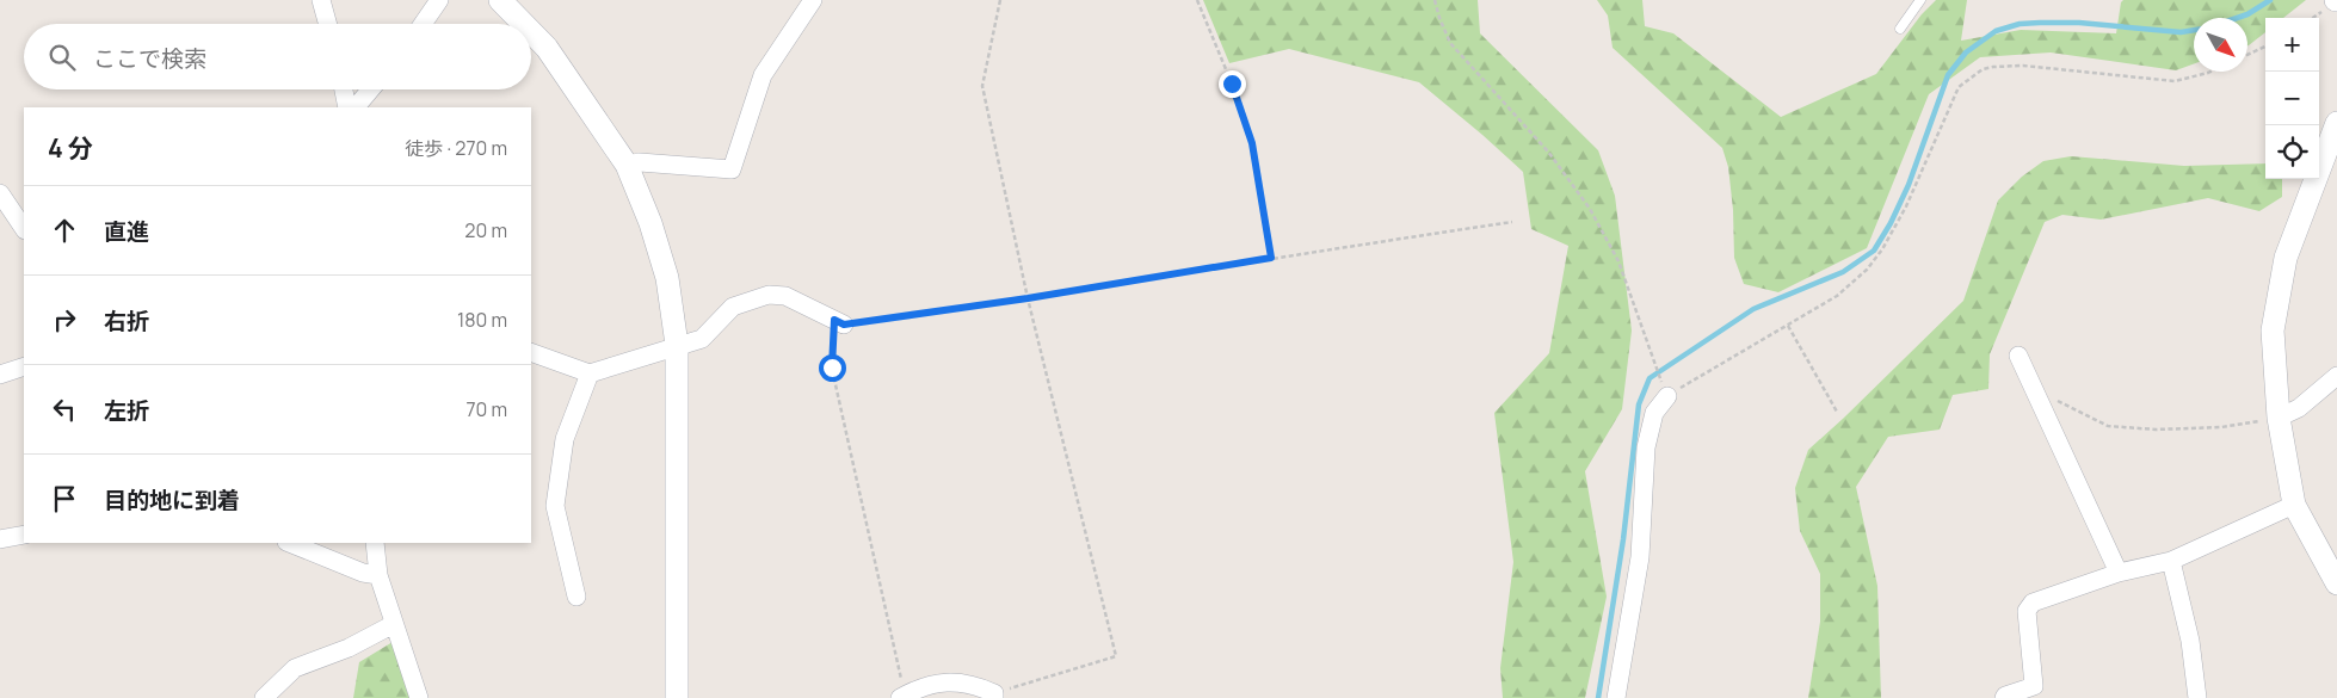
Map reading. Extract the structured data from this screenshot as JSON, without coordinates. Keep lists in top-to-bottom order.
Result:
{
  "north": "bottom right",
  "page": {
    "map_buttons": ["+", "−"],
    "search": "ここで検索",
    "heading": ["4 分", "徒歩 · 270 m"],
    "list": [
      ["直進", "20 m"],
      ["右折", "180 m"],
      ["左折", "70 m"],
      "目的地に到着"
    ]
  }
}
